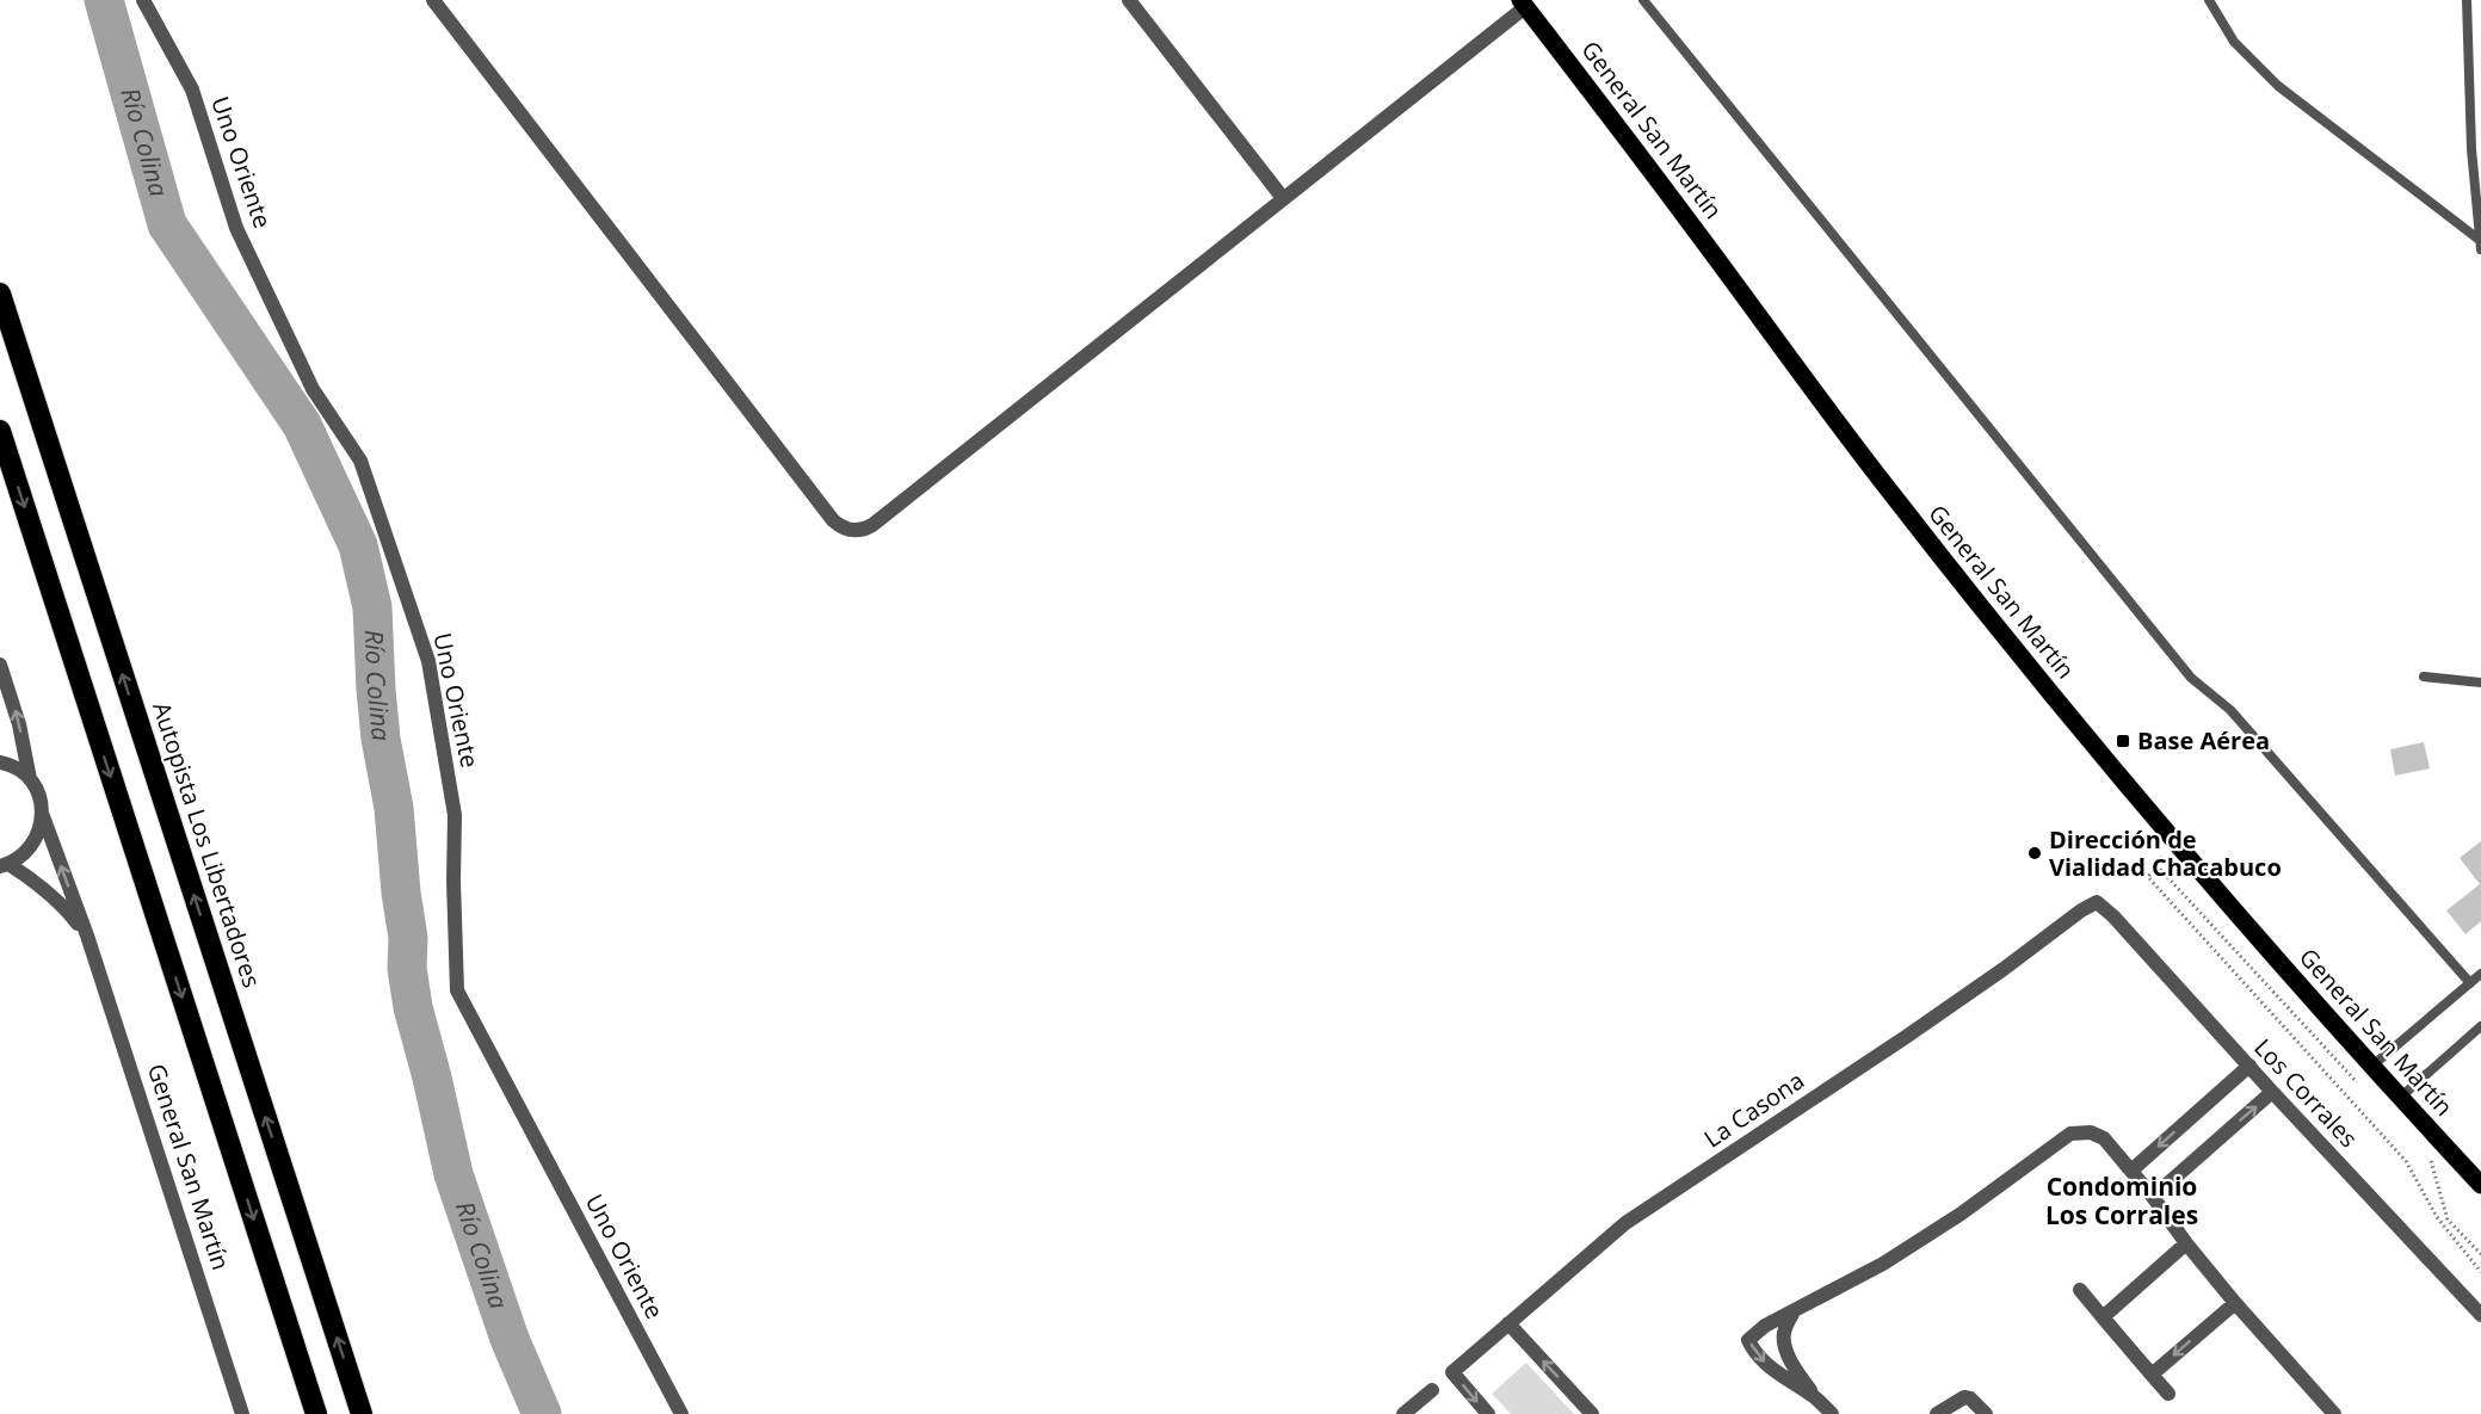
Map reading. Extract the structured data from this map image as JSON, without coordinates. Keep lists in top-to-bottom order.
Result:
{
  "streets": {
    "highway": ["Autopista Los Libertadores"],
    "main road": ["General San Martín"],
    "street": ["Uno Oriente", "Los Corrales", "La Casona"]
  },
  "crossings": [
    ["Los Corrales", "La Casona"]
  ],
  "districts": ["Condominio Los Corrales"],
  "water": ["Río Colina"],
  "places": {
    "transit": ["Base Aérea"],
    "other": ["Dirección de Vialidad Chacabuco"]
  }
}
